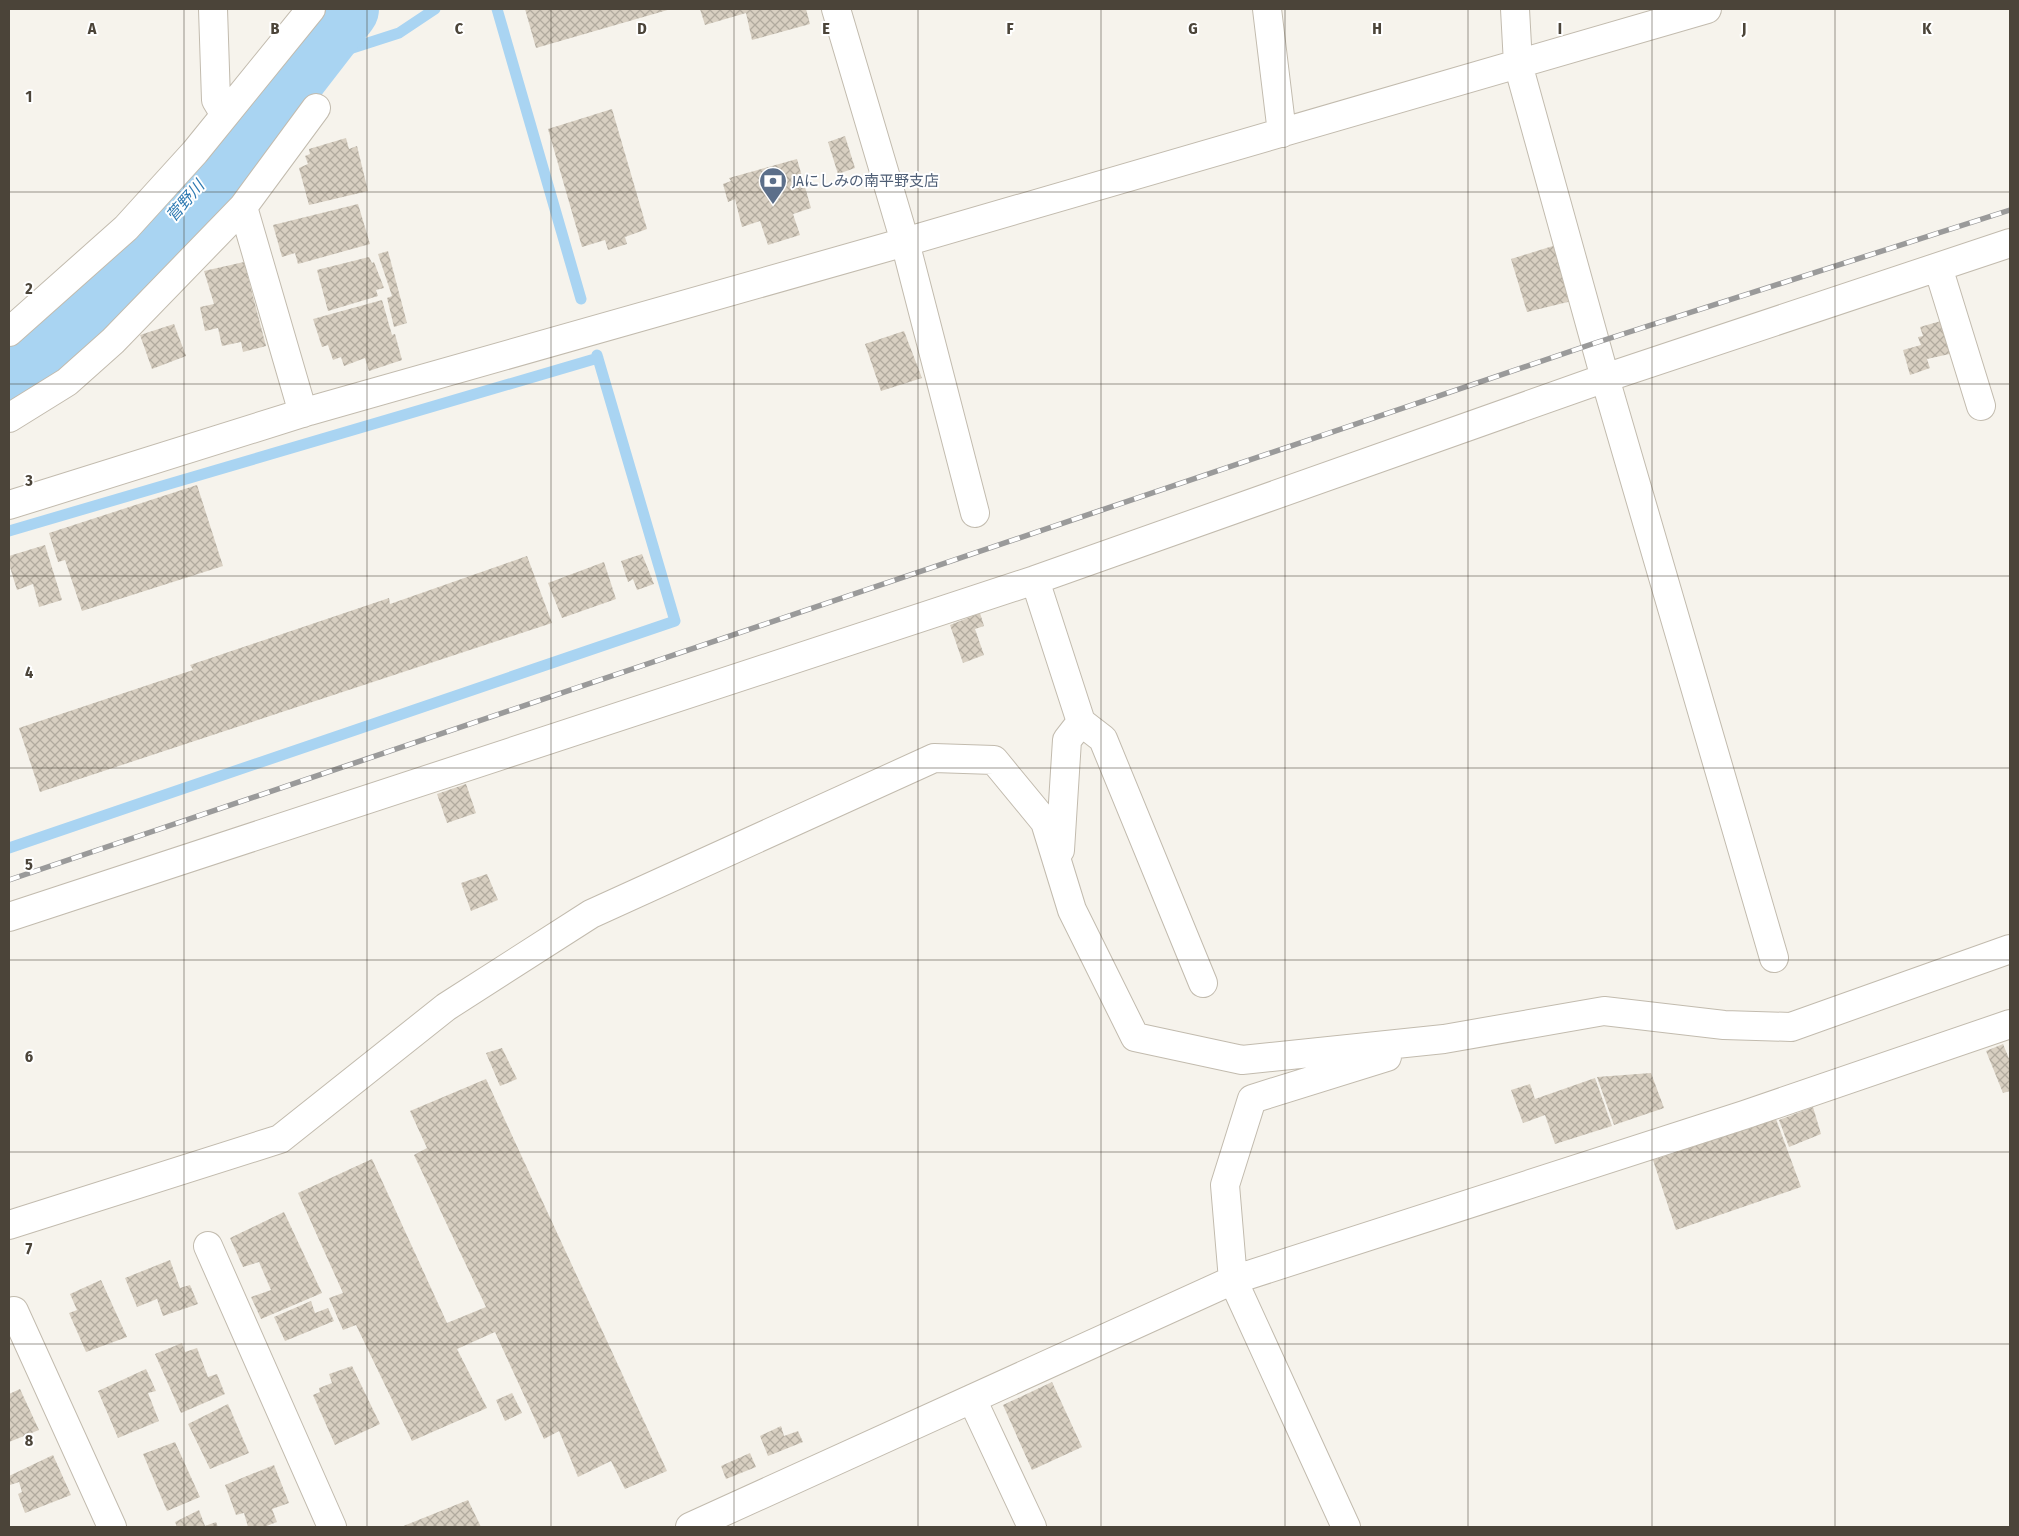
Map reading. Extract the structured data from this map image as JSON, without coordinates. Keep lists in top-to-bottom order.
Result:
{
  "water": ["菅野川"],
  "places": {
    "bank": ["JAにしみの南平野支店"]
  },
  "grid": {
    "columns": [
      "A",
      "B",
      "C",
      "D",
      "E",
      "F",
      "G",
      "H",
      "I",
      "J",
      "K"
    ],
    "rows": [
      "1",
      "2",
      "3",
      "4",
      "5",
      "6",
      "7",
      "8"
    ]
  }
}
